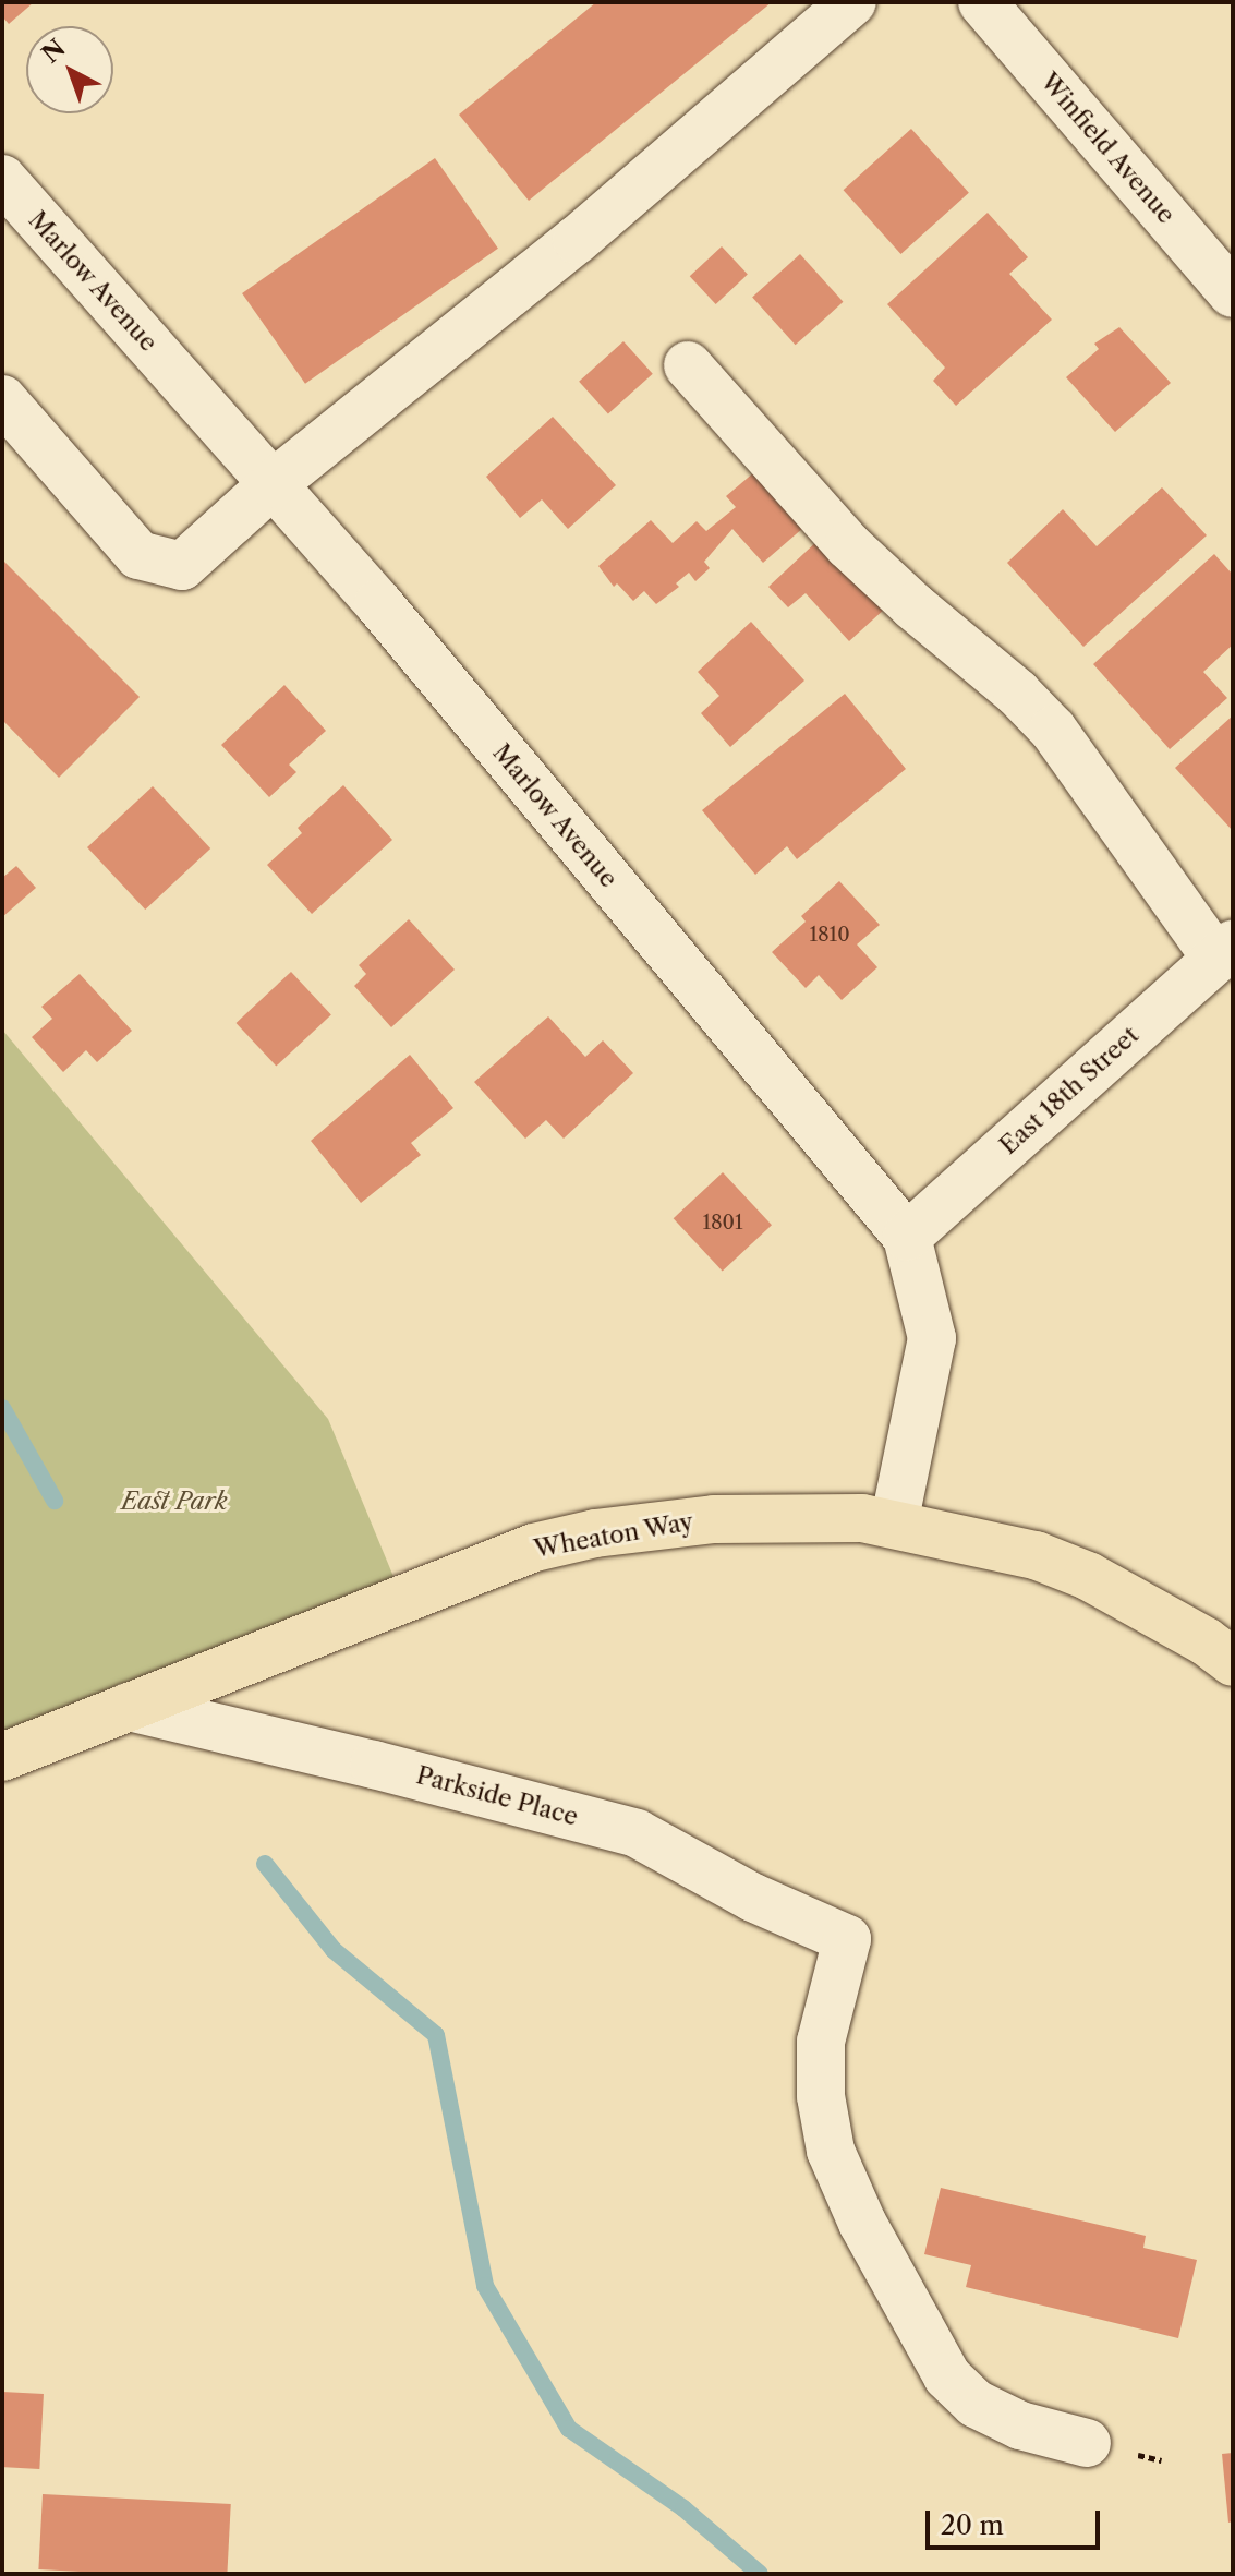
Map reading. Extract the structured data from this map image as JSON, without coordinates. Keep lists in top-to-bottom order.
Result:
{
  "streets": {
    "main road": ["Wheaton Way"],
    "street": [
      "Winfield Avenue",
      "Marlow Avenue",
      "East 18th Street",
      "Parkside Place"
    ]
  },
  "crossings": [
    ["Marlow Avenue", "East 18th Street"],
    ["Marlow Avenue", "Wheaton Way"],
    ["Wheaton Way", "Parkside Place"]
  ],
  "parks": ["East Park"],
  "house_numbers": ["1810", "1801"],
  "scale_bar": "20 m",
  "north": "top left"
}
